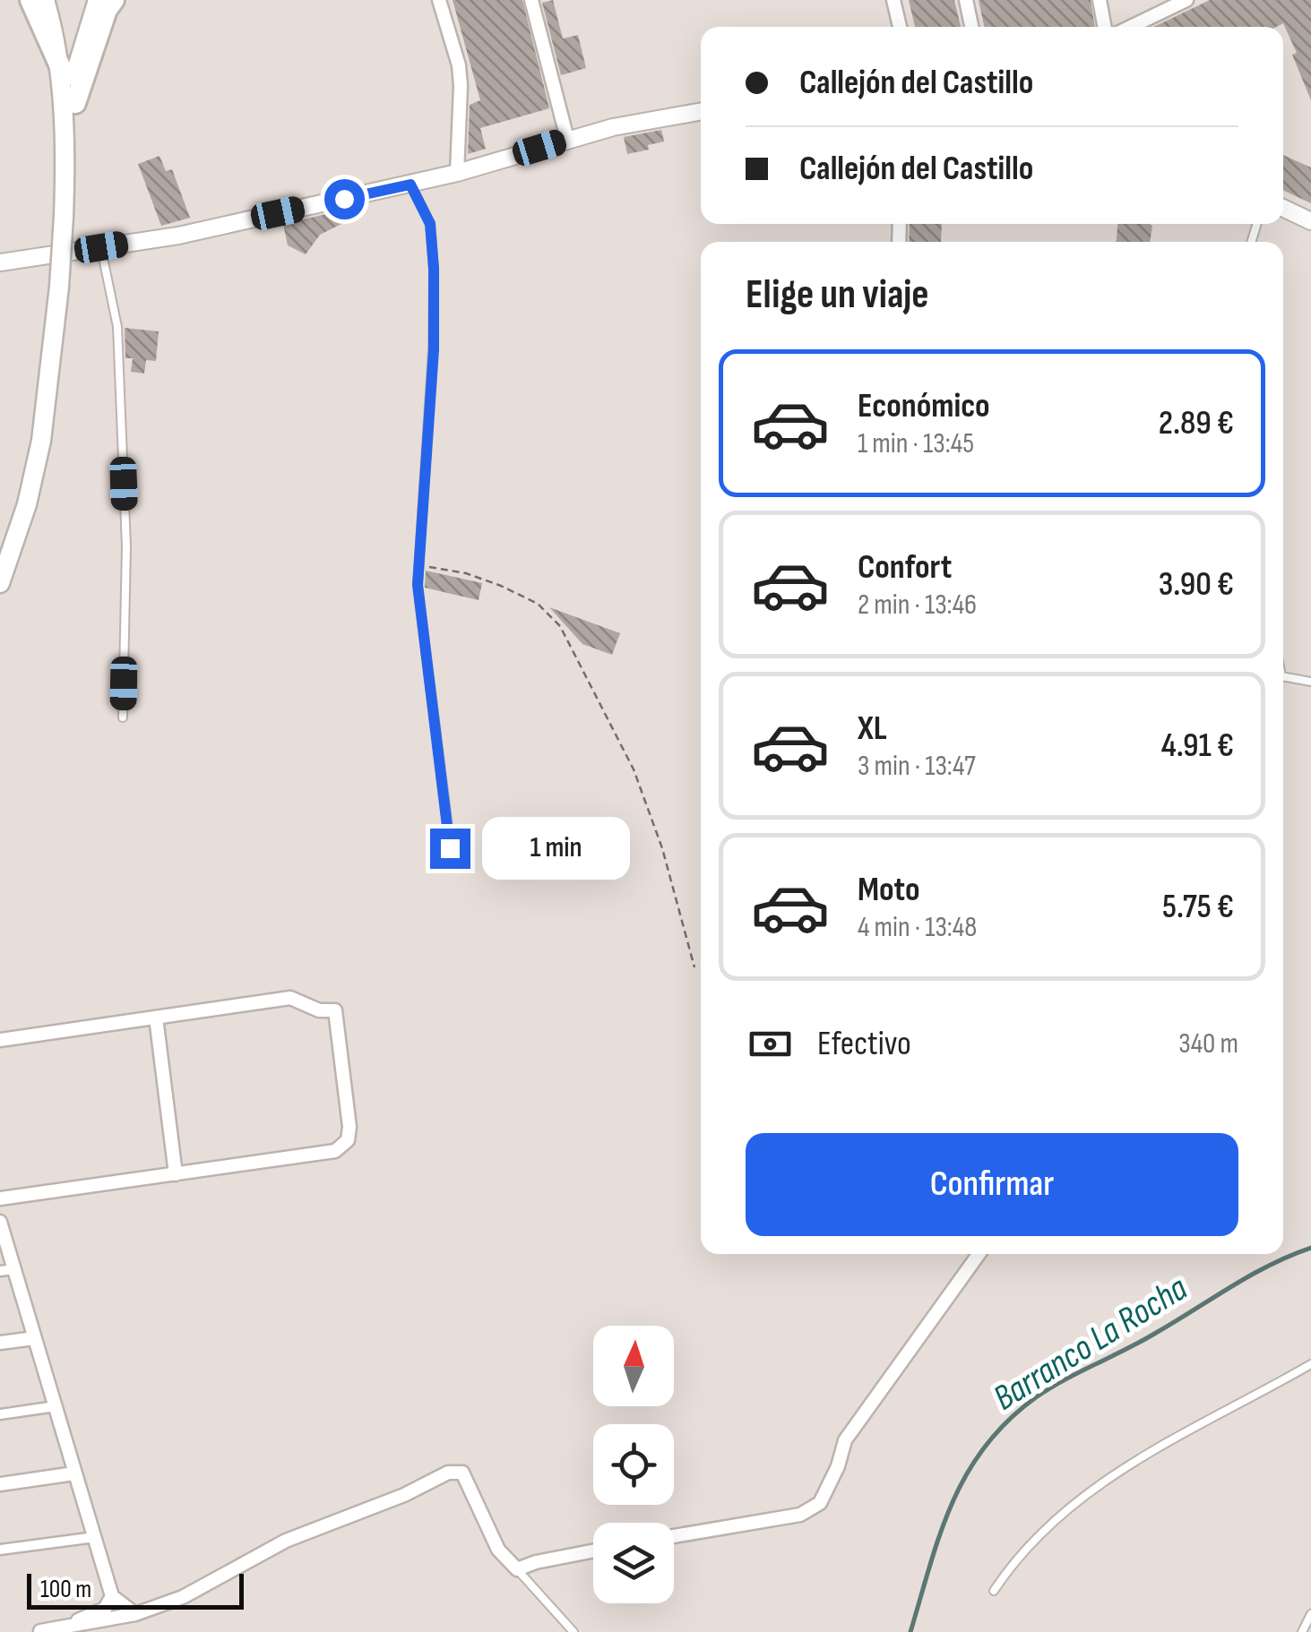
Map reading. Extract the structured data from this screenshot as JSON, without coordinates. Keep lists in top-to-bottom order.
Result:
{
  "water": ["Barranco La Rocha"],
  "scale_bar": "100 m",
  "north": "top",
  "page": {
    "banner": ["Callejón del Castillo", "Callejón del Castillo"],
    "heading": "Elige un viaje",
    "list": [
      {
        "name": "Económico",
        "note": "1 min · 13:45",
        "value": "2.89 €"
      },
      {
        "name": "Confort",
        "note": "2 min · 13:46",
        "value": "3.90 €"
      },
      {
        "name": "XL",
        "note": "3 min · 13:47",
        "value": "4.91 €"
      },
      {
        "name": "Moto",
        "note": "4 min · 13:48",
        "value": "5.75 €"
      }
    ],
    "bubble": "1 min",
    "pay": ["Efectivo", "340 m"],
    "buttons": "Confirmar",
    "scale": "100 m"
  }
}
